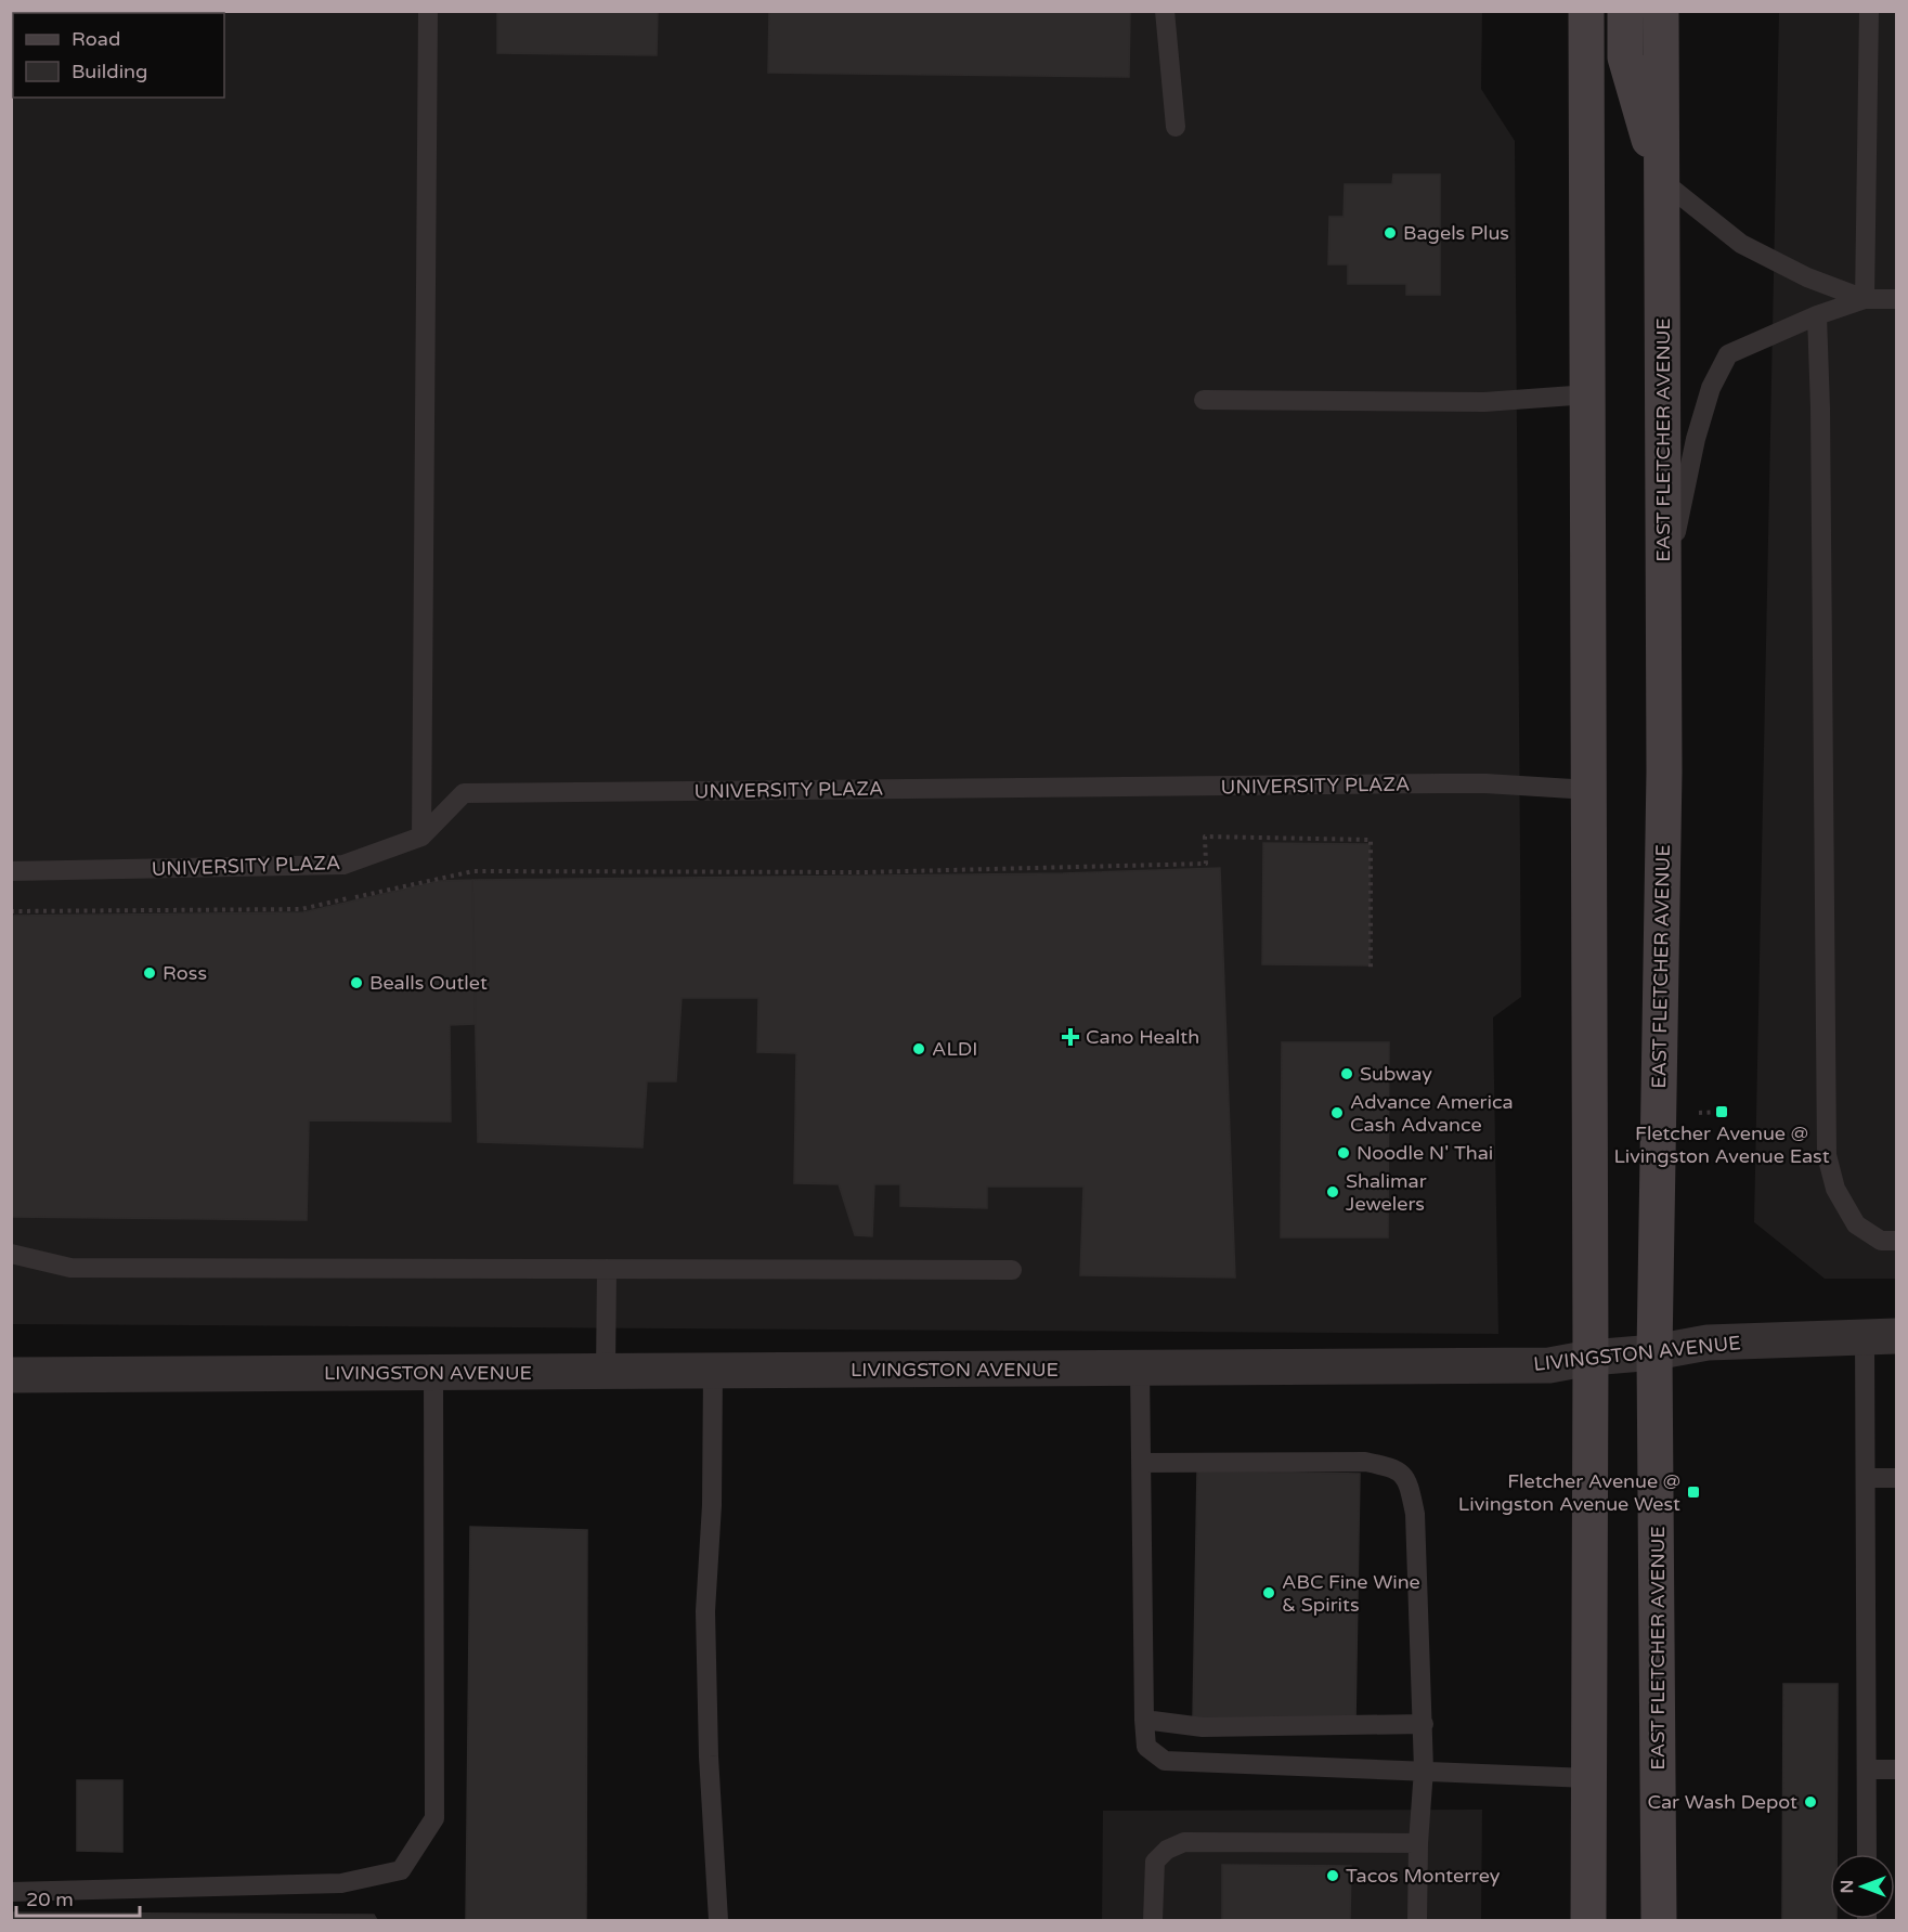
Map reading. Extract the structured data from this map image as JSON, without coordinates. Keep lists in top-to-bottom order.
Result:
{
  "streets": {
    "main road": ["EAST FLETCHER AVENUE"],
    "street": ["LIVINGSTON AVENUE"],
    "lane": ["UNIVERSITY PLAZA"]
  },
  "crossings": [
    ["EAST FLETCHER AVENUE", "LIVINGSTON AVENUE"]
  ],
  "places": {
    "other": [
      "Bagels Plus",
      "Ross",
      "Bealls Outlet",
      "ALDI",
      "Subway",
      "Advance America Cash Advance",
      "Noodle N' Thai",
      "Shalimar Jewelers",
      "ABC Fine Wine & Spirits",
      "Car Wash Depot",
      "Tacos Monterrey"
    ],
    "health": ["Cano Health"],
    "transit": ["Fletcher Avenue @ Livingston Avenue East", "Fletcher Avenue @ Livingston Avenue West"]
  },
  "legend": ["Road", "Building"],
  "scale_bar": "20 m",
  "north": "left"
}
